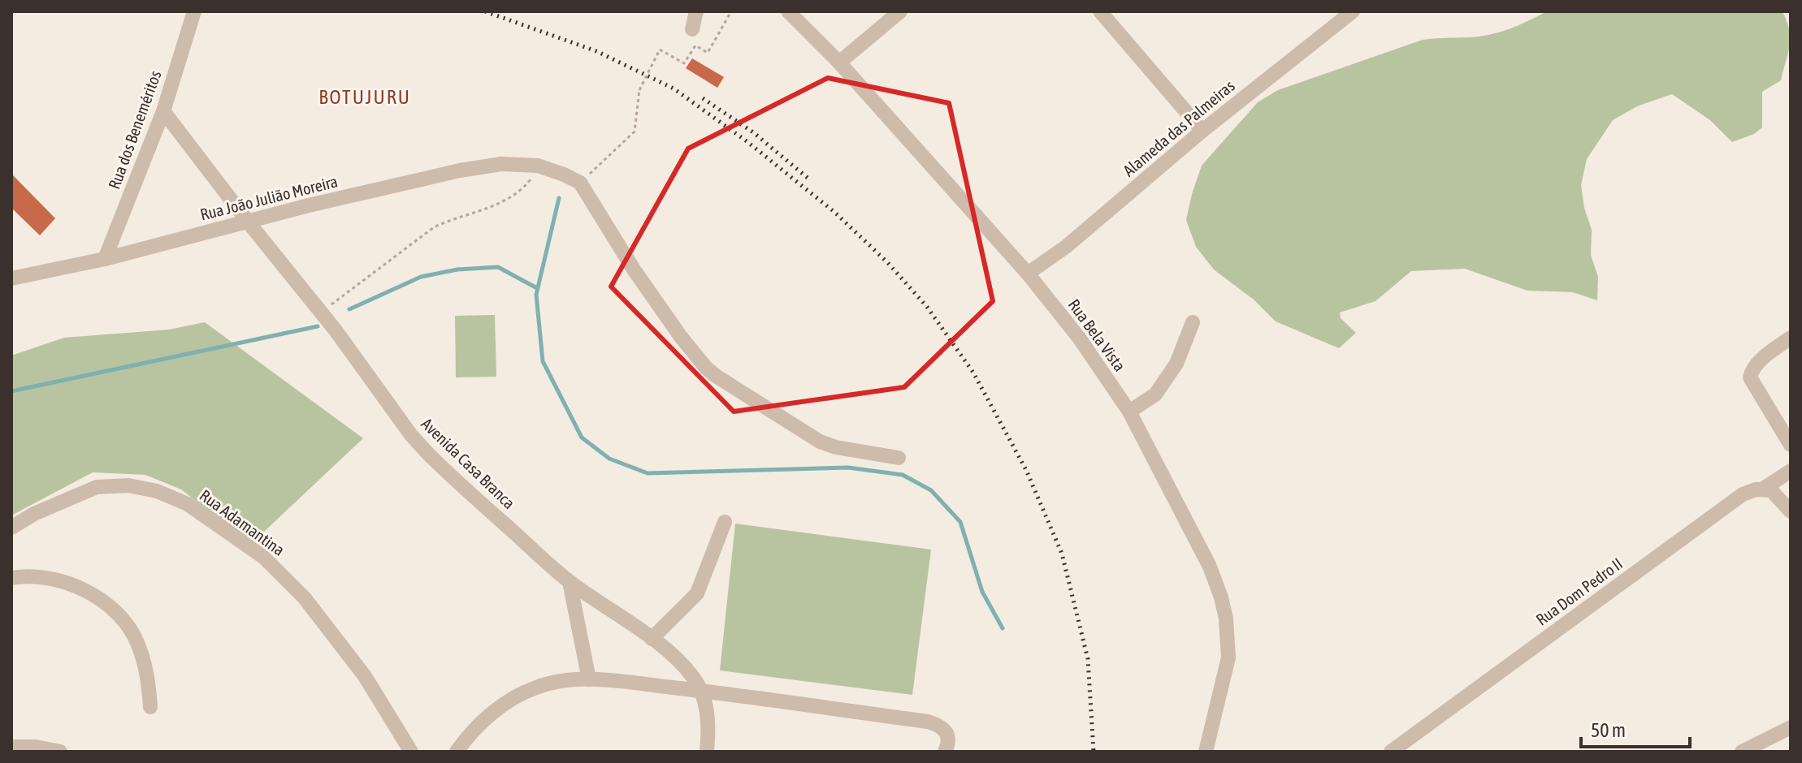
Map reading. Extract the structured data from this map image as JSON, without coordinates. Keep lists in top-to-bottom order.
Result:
{
  "streets": {
    "street": [
      "Alameda das Palmeiras",
      "Rua dos Beneméritos",
      "Rua João Julião Moreira",
      "Rua Bela Vista",
      "Avenida Casa Branca",
      "Rua Adamantina",
      "Rua Dom Pedro II"
    ]
  },
  "crossings": [
    ["Alameda das Palmeiras", "Rua Bela Vista"],
    ["Rua dos Beneméritos", "Rua João Julião Moreira"],
    ["Rua dos Beneméritos", "Avenida Casa Branca"],
    ["Rua João Julião Moreira", "Avenida Casa Branca"]
  ],
  "districts": ["BOTUJURU"],
  "scale_bar": "50 m"
}
